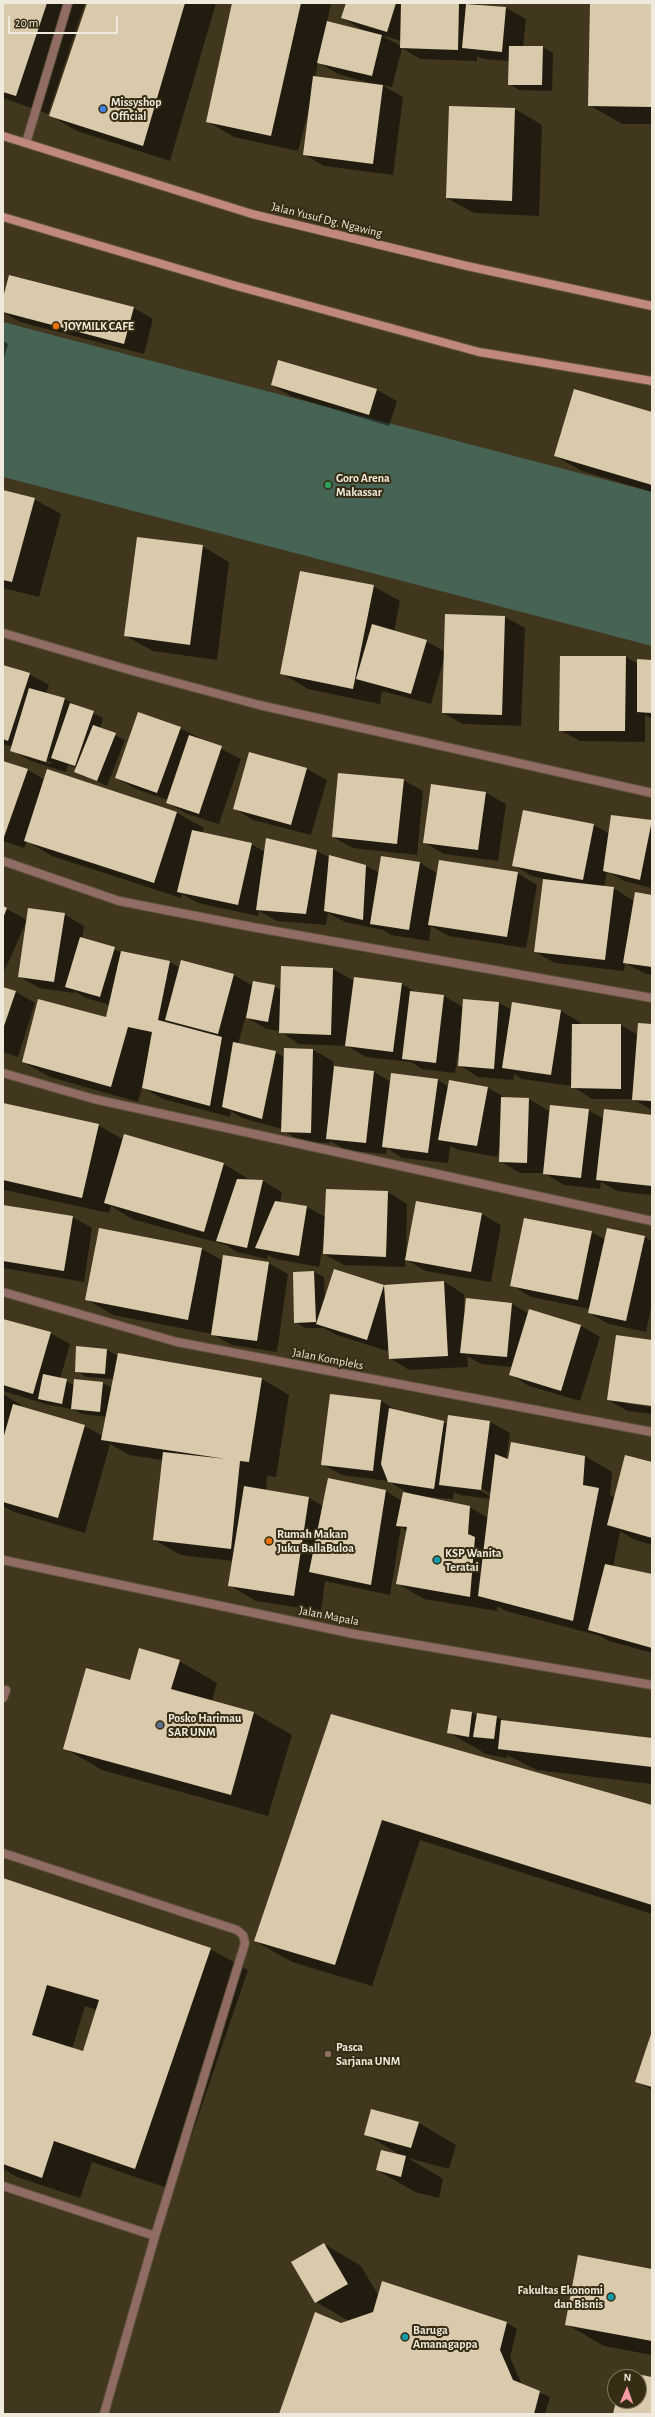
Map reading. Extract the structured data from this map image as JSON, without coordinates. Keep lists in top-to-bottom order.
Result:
{
  "streets": {
    "street": ["Jalan Yusuf Dg. Ngawing", "Jalan Kompleks", "Jalan Mapala"]
  },
  "places": [
    "Missyshop Official",
    "JOYMILK CAFE",
    "Goro Arena Makassar",
    "Rumah Makan Juku BallaBuloa",
    "KSP Wanita Teratai",
    "Posko Harimau SAR UNM",
    "Pasca Sarjana UNM",
    "Fakultas Ekonomi dan Bisnis",
    "Baruga Amanagappa"
  ],
  "scale_bar": "20 m",
  "north": "top"
}
